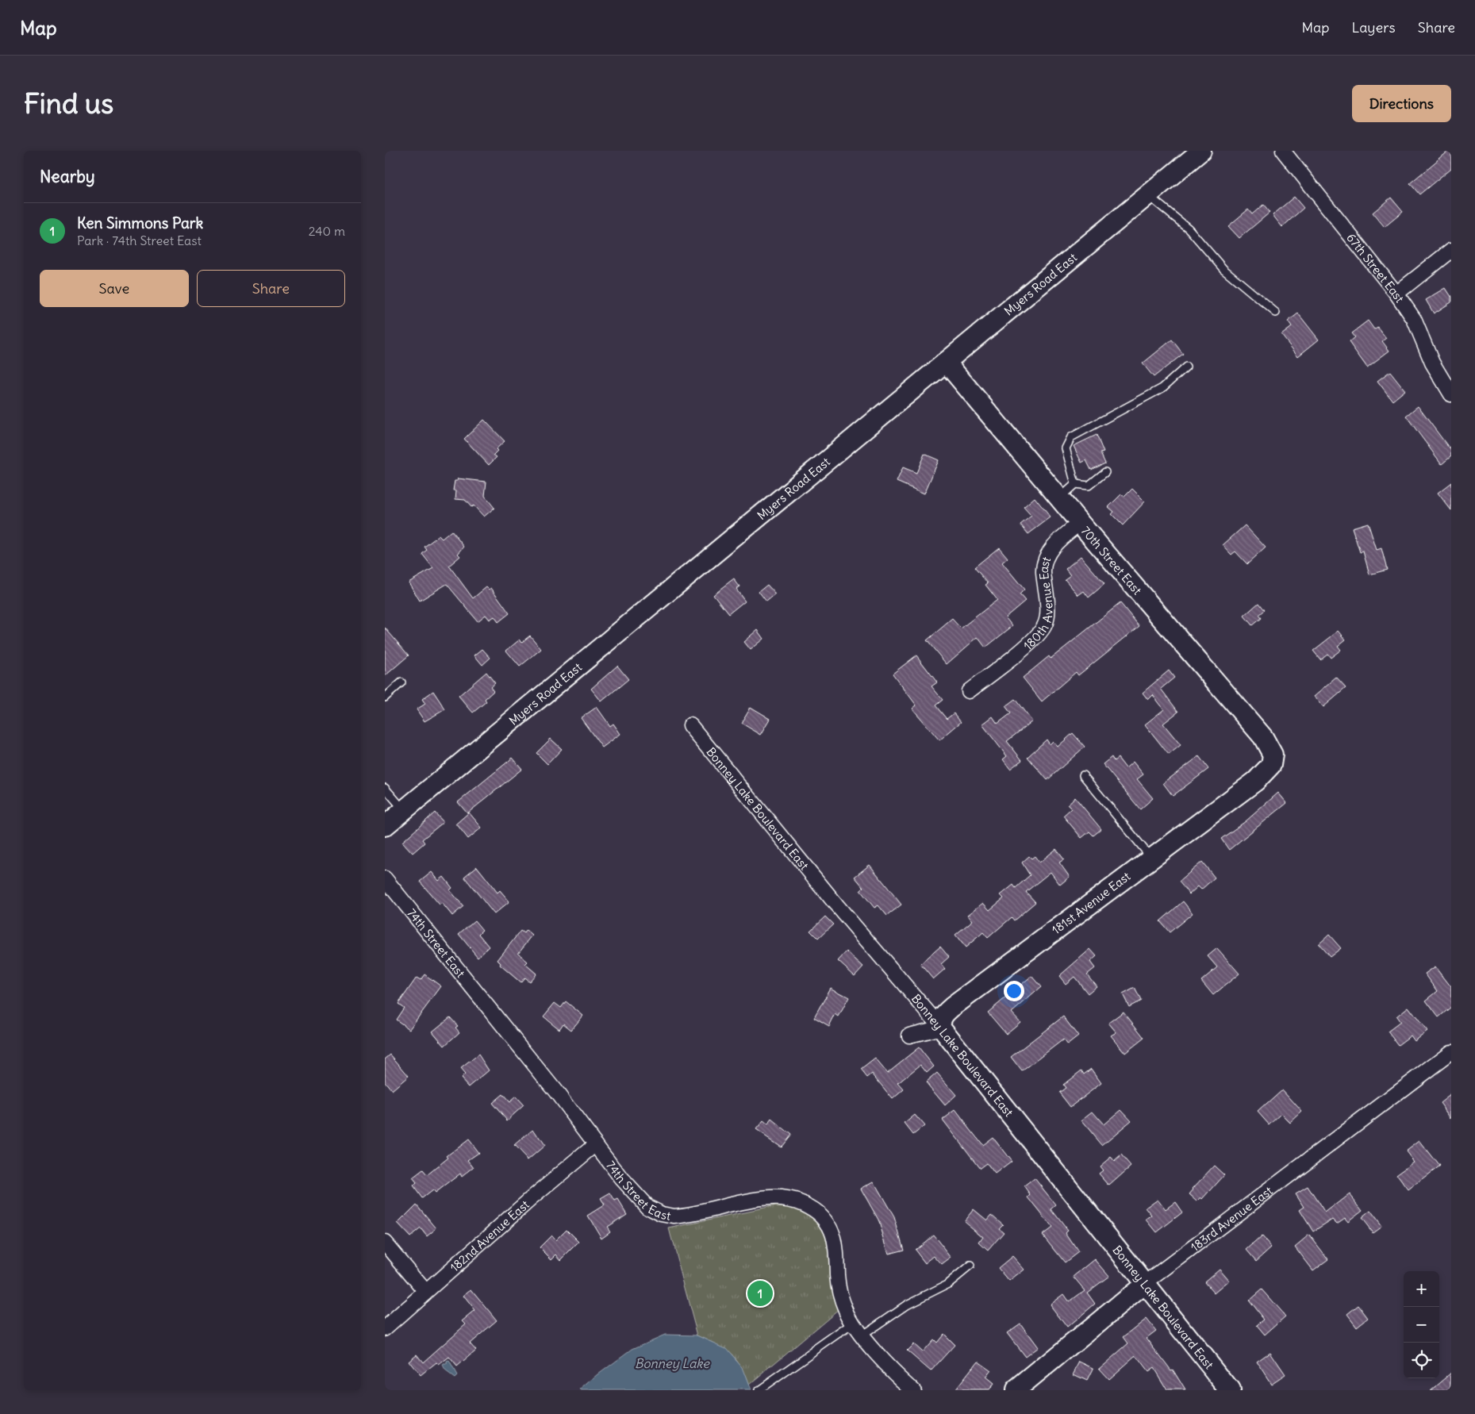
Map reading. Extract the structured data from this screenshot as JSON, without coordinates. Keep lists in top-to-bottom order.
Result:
{
  "streets": {
    "street": [
      "67th Street East",
      "Myers Road East",
      "70th Street East",
      "180th Avenue East",
      "Bonney Lake Boulevard East",
      "181st Avenue East",
      "74th Street East",
      "183rd Avenue East",
      "182nd Avenue East"
    ]
  },
  "crossings": [
    ["Myers Road East", "70th Street East"],
    ["70th Street East", "180th Avenue East"],
    ["70th Street East", "181st Avenue East"],
    ["Bonney Lake Boulevard East", "181st Avenue East"],
    ["Bonney Lake Boulevard East", "183rd Avenue East"],
    ["74th Street East", "182nd Avenue East"]
  ],
  "water": ["Bonney Lake"],
  "page": {
    "header": "Map",
    "nav": ["Map", "Layers", "Share"],
    "buttons": [
      "Directions",
      ["Save", "Share"]
    ],
    "title": "Find us",
    "heading": "Nearby",
    "list": [
      {
        "mark": "1",
        "name": "Ken Simmons Park",
        "note": "Park · 74th Street East",
        "value": "240 m"
      }
    ],
    "map_buttons": ["+", "−"],
    "pins": "1"
  }
}
